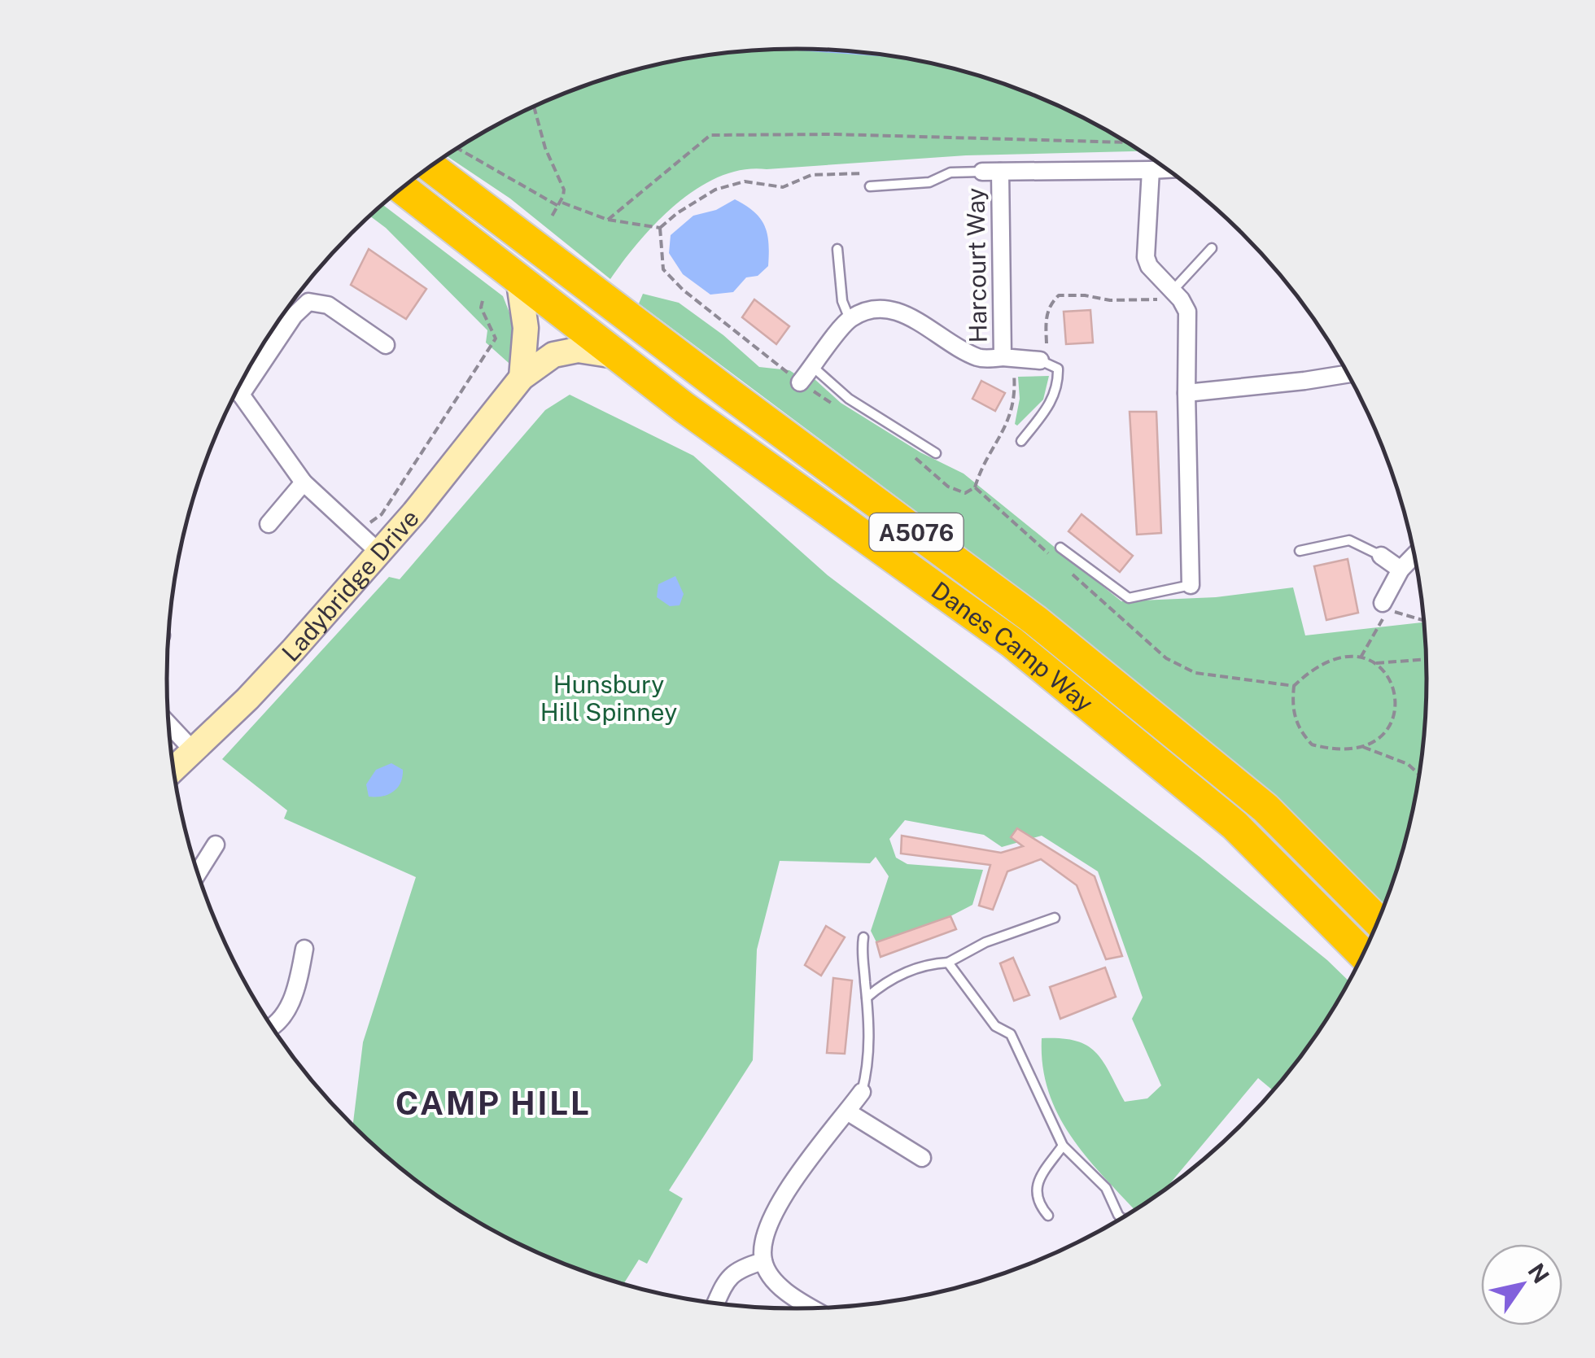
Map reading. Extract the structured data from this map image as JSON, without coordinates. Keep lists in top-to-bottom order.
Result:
{
  "streets": {
    "highway": ["A5076", "Danes Camp Way"],
    "street": ["Harcourt Way", "Ladybridge Drive"]
  },
  "crossings": [
    ["Ladybridge Drive", "Danes Camp Way"]
  ],
  "districts": ["CAMP HILL"],
  "parks": ["Hunsbury Hill Spinney"],
  "north": "top right"
}
